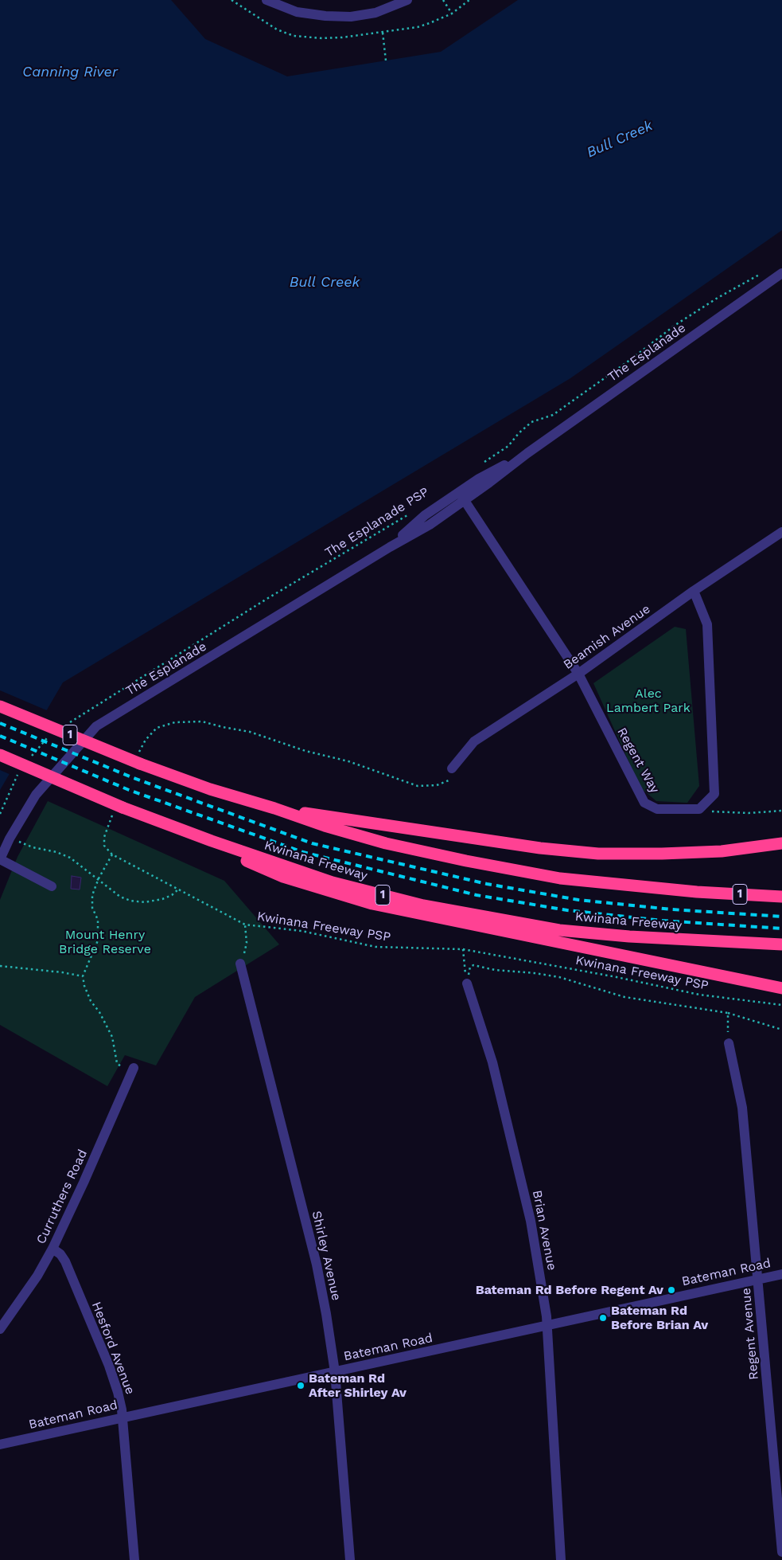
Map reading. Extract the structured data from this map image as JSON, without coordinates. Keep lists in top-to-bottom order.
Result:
{
  "streets": {
    "highway": ["1", "Kwinana Freeway"],
    "street": [
      "The Esplanade",
      "Beamish Avenue",
      "Regent Way",
      "Curruthers Road",
      "Brian Avenue",
      "Shirley Avenue",
      "Bateman Road",
      "Regent Avenue",
      "Hesford Avenue"
    ],
    "path": ["The Esplanade PSP", "Kwinana Freeway PSP"]
  },
  "crossings": [
    ["The Esplanade", "Regent Way"],
    ["Beamish Avenue", "Regent Way"],
    ["Curruthers Road", "Hesford Avenue"],
    ["Brian Avenue", "Bateman Road"],
    ["Shirley Avenue", "Bateman Road"],
    ["Bateman Road", "Regent Avenue"],
    ["Bateman Road", "Hesford Avenue"]
  ],
  "water": ["Canning River", "Bull Creek"],
  "parks": ["Alec Lambert Park", "Mount Henry Bridge Reserve"],
  "places": ["Bateman Rd Before Regent Av", "Bateman Rd Before Brian Av", "Bateman Rd After Shirley Av"]
}
